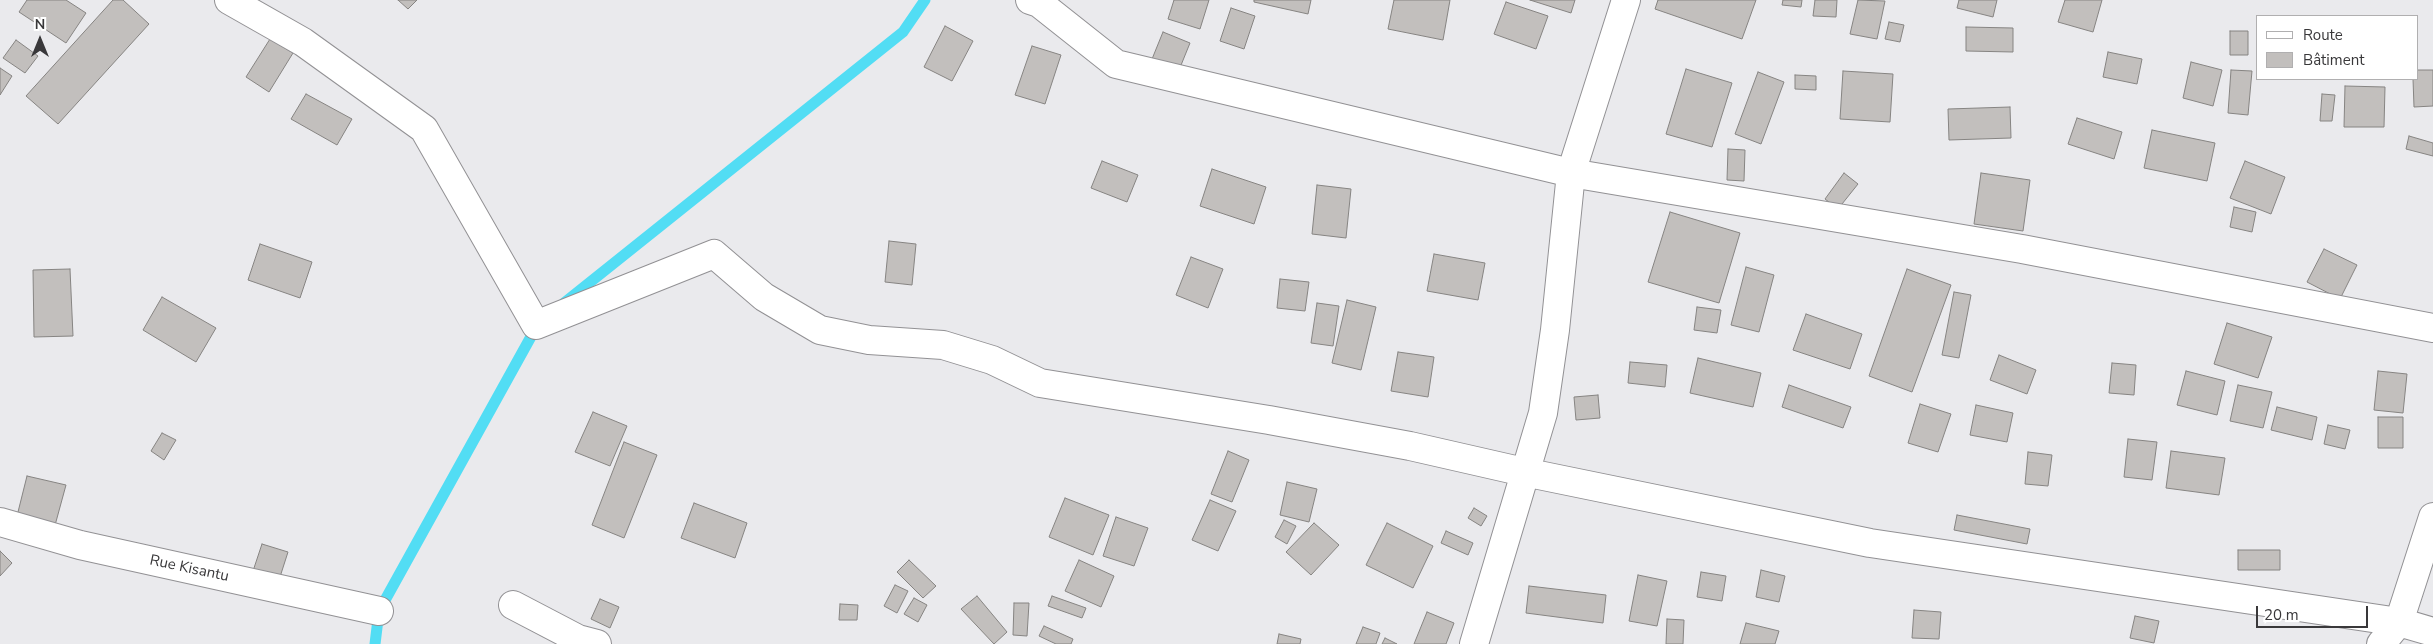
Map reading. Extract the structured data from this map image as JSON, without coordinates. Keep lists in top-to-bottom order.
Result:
{
  "streets": {
    "street": ["Rue Kisantu"]
  },
  "legend": ["Route", "Bâtiment"],
  "scale_bar": "20 m",
  "north": "top"
}
